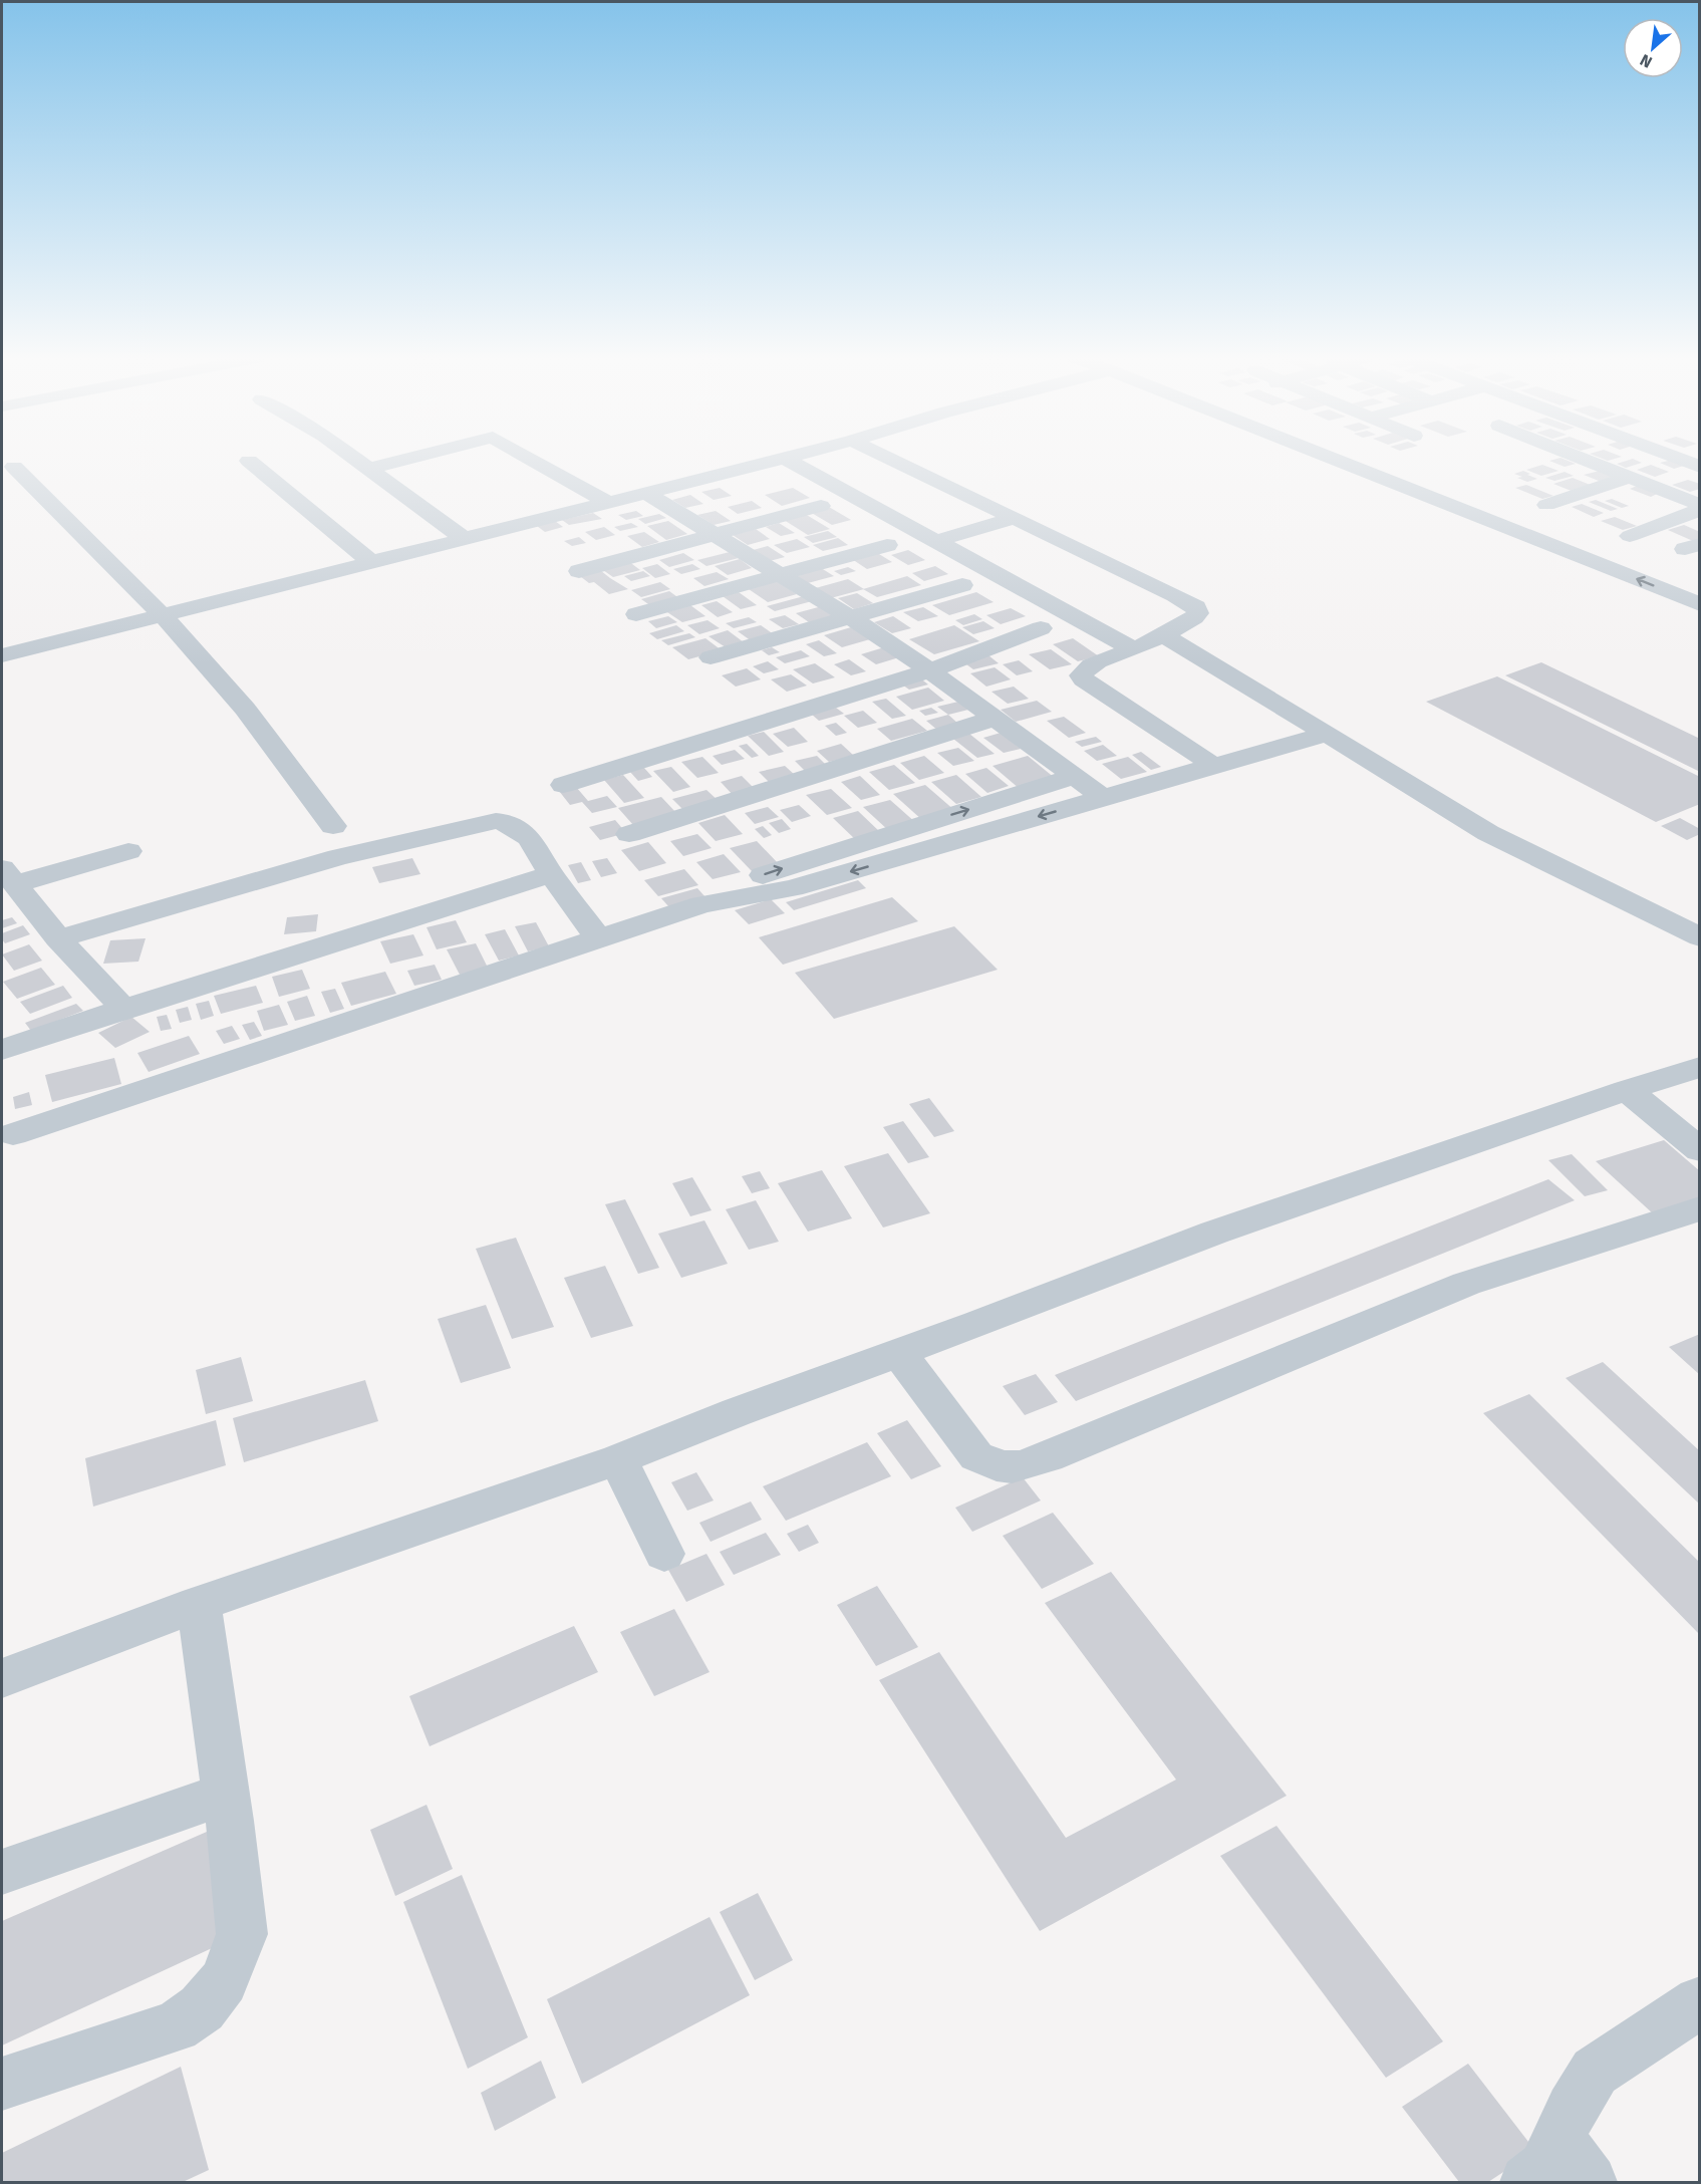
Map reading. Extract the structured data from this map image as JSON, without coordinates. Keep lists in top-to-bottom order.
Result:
{
  "north": "bottom left"
}
